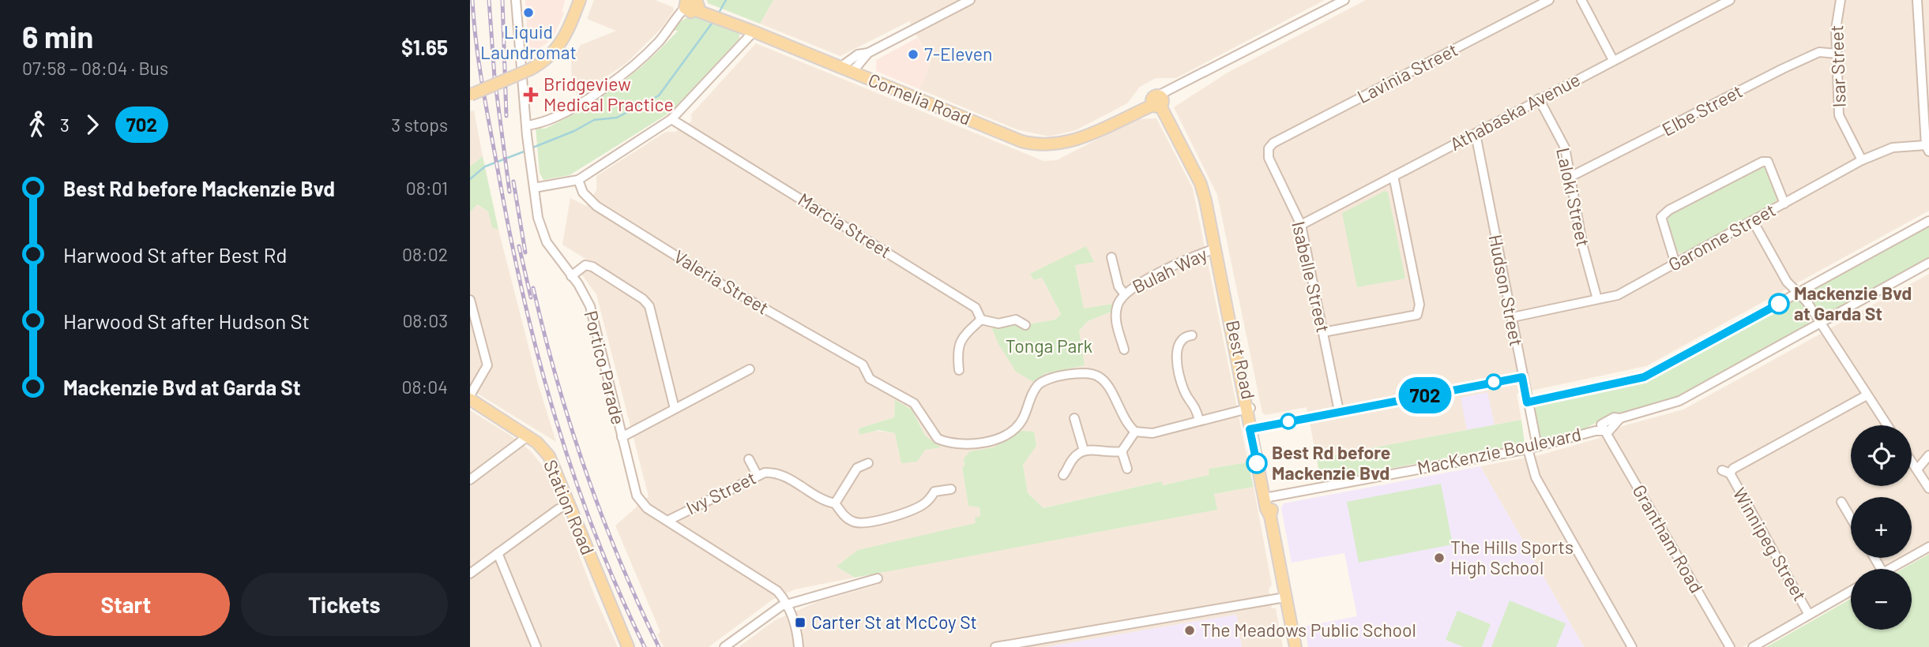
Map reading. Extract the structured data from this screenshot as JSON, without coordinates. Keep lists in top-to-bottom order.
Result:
{
  "streets": {
    "main road": ["Cornelia Road", "Best Road", "Station Road"],
    "street": [
      "Isar Street",
      "Lavinia Street",
      "Elbe Street",
      "Athabaska Avenue",
      "Laloki Street",
      "Marcia Street",
      "Garonne Street",
      "Bulah Way",
      "Isabelle Street",
      "Valeria Street",
      "Hudson Street",
      "Portico Parade",
      "MacKenzie Boulevard",
      "Ivy Street",
      "Grantham Road",
      "Winnipeg Street"
    ]
  },
  "crossings": [
    ["Isar Street", "Elbe Street"],
    ["Isar Street", "Garonne Street"],
    ["Lavinia Street", "Isabelle Street"],
    ["Cornelia Road", "Best Road"],
    ["Elbe Street", "Laloki Street"],
    ["Athabaska Avenue", "Laloki Street"],
    ["Athabaska Avenue", "Isabelle Street"],
    ["Athabaska Avenue", "Hudson Street"],
    ["Laloki Street", "Garonne Street"],
    ["Garonne Street", "Hudson Street"],
    ["Bulah Way", "Best Road"],
    ["Hudson Street", "MacKenzie Boulevard"],
    ["Best Road", "MacKenzie Boulevard"],
    ["Portico Parade", "Ivy Street"],
    ["MacKenzie Boulevard", "Grantham Road"]
  ],
  "parks": ["Tonga Park"],
  "places": {
    "other": [
      "Liquid Laundromat",
      "7-Eleven",
      "Mackenzie Bvd at Garda St",
      "Best Rd before Mackenzie Bvd",
      "The Hills Sports High School",
      "The Meadows Public School"
    ],
    "health": ["Bridgeview Medical Practice"],
    "transit": ["Carter St at McCoy St"]
  },
  "lines": ["bus line 702"],
  "page": {
    "heading": ["6 min", "07:58 – 08:04 · Bus", "$1.65"],
    "on_map": "702",
    "legs": ["3", "702", "3 stops"],
    "list": [
      {
        "name": "Best Rd before Mackenzie Bvd",
        "value": "08:01"
      },
      {
        "name": "Harwood St after Best Rd",
        "value": "08:02"
      },
      {
        "name": "Harwood St after Hudson St",
        "value": "08:03"
      },
      {
        "name": "Mackenzie Bvd at Garda St",
        "value": "08:04"
      }
    ],
    "map_buttons": ["+", "−"],
    "buttons": ["Start", "Tickets"]
  }
}
